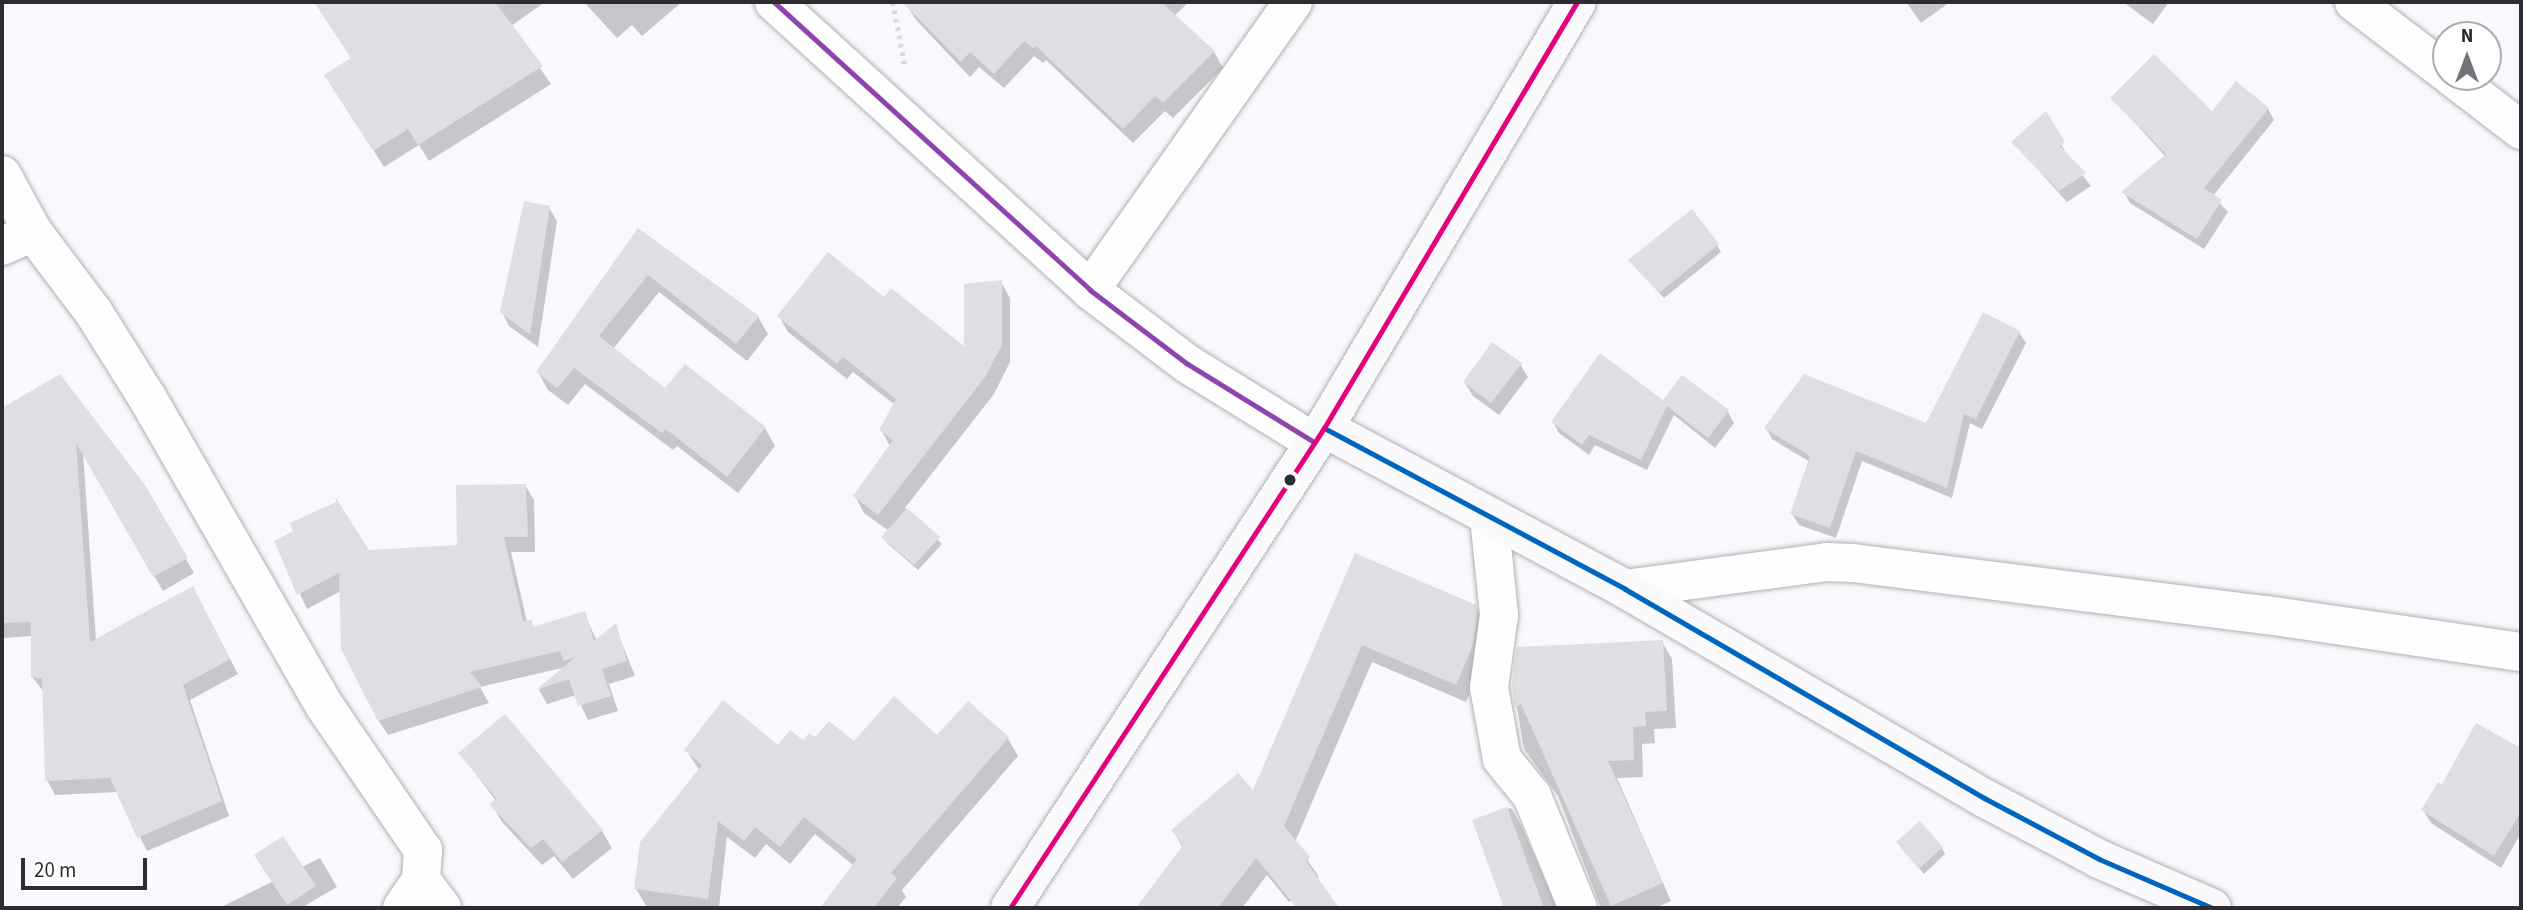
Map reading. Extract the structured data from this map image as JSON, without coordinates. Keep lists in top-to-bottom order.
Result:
{
  "scale_bar": "20 m",
  "north": "top"
}
